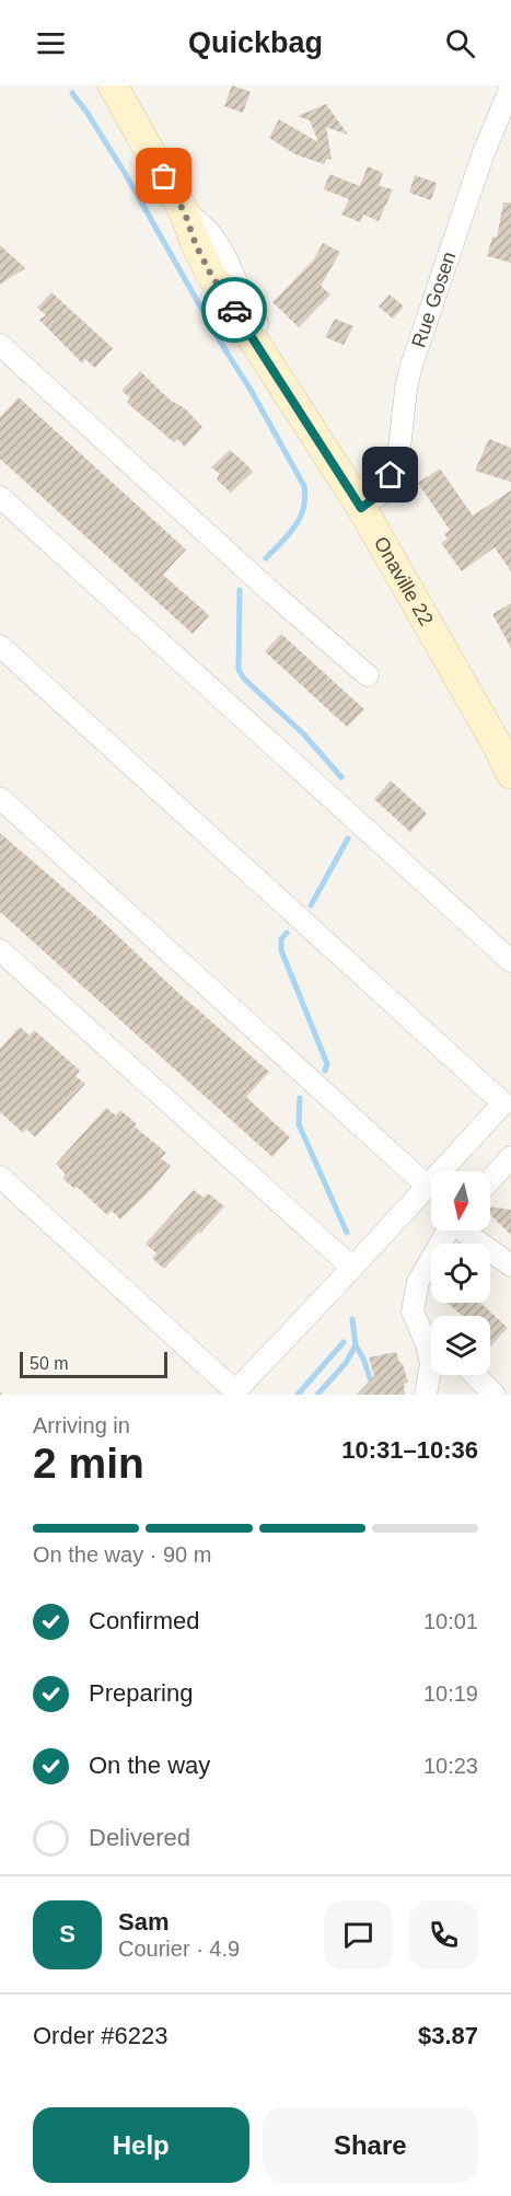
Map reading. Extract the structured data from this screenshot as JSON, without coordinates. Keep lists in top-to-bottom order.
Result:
{
  "streets": {
    "street": ["Rue Gosen", "Onaville 22"]
  },
  "crossings": [
    ["Rue Gosen", "Onaville 22"]
  ],
  "scale_bar": "50 m",
  "north": "bottom",
  "page": {
    "header": "Quickbag",
    "scale": "50 m",
    "heading": ["2 min", "Arriving in", "10:31–10:36"],
    "panel": [
      "Sam",
      "Courier · 4.9",
      "Order #6223",
      "$3.87"
    ],
    "bar": "On the way · 90 m",
    "list": [
      ["Confirmed", "10:01"],
      ["Preparing", "10:19"],
      ["On the way", "10:23"],
      "Delivered"
    ],
    "round": "S",
    "buttons": ["Help", "Share"]
  }
}
